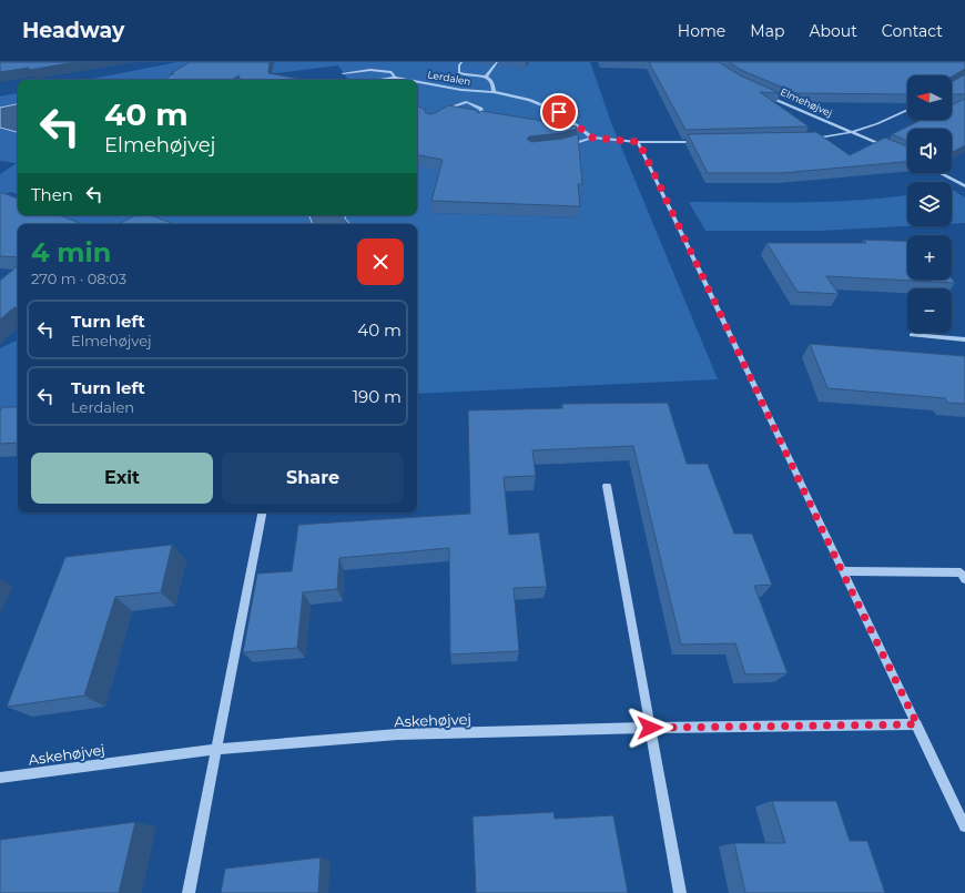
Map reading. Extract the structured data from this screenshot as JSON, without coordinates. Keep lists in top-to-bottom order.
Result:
{
  "streets": {
    "street": ["Lerdalen", "Elmehøjvej", "Askehøjvej"]
  },
  "north": "left",
  "page": {
    "header": "Headway",
    "nav": [
      "Home",
      "Map",
      "About",
      "Contact"
    ],
    "map_buttons": ["+", "−"],
    "turn": ["40 m", "Elmehøjvej"],
    "then": "Then",
    "heading": ["4 min", "270 m · 08:03"],
    "list": [
      {
        "name": "Turn left",
        "note": "Elmehøjvej",
        "value": "40 m"
      },
      {
        "name": "Turn left",
        "note": "Lerdalen",
        "value": "190 m"
      }
    ],
    "buttons": ["Exit", "Share"]
  }
}
